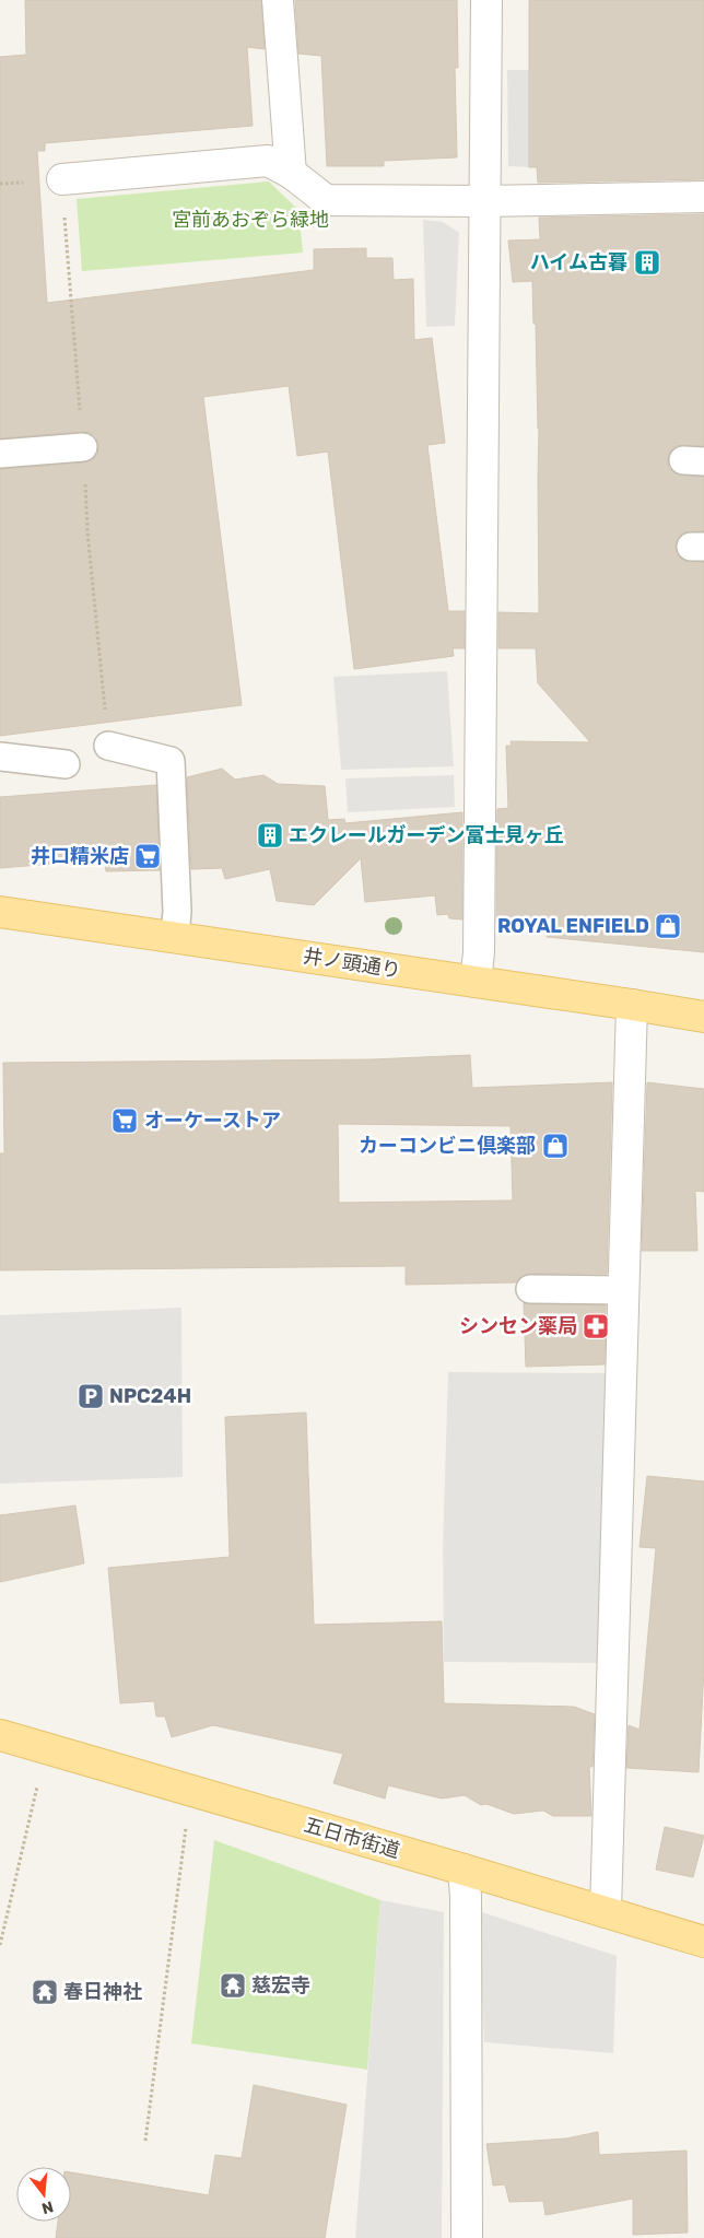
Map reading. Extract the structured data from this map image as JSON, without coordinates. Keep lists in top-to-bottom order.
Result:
{
  "streets": {
    "main road": ["井ノ頭通り", "五日市街道"]
  },
  "parks": ["宮前あおぞら緑地"],
  "places": {
    "building": ["ハイム古暮", "エクレールガーデン富士見ヶ丘"],
    "supermarket": ["井口精米店", "オーケーストア"],
    "shop": ["ROYAL ENFIELD", "カーコンビニ倶楽部"],
    "pharmacy": ["シンセン薬局"],
    "parking": ["NPC24H"],
    "temple": ["慈宏寺", "春日神社"]
  },
  "north": "bottom"
}
